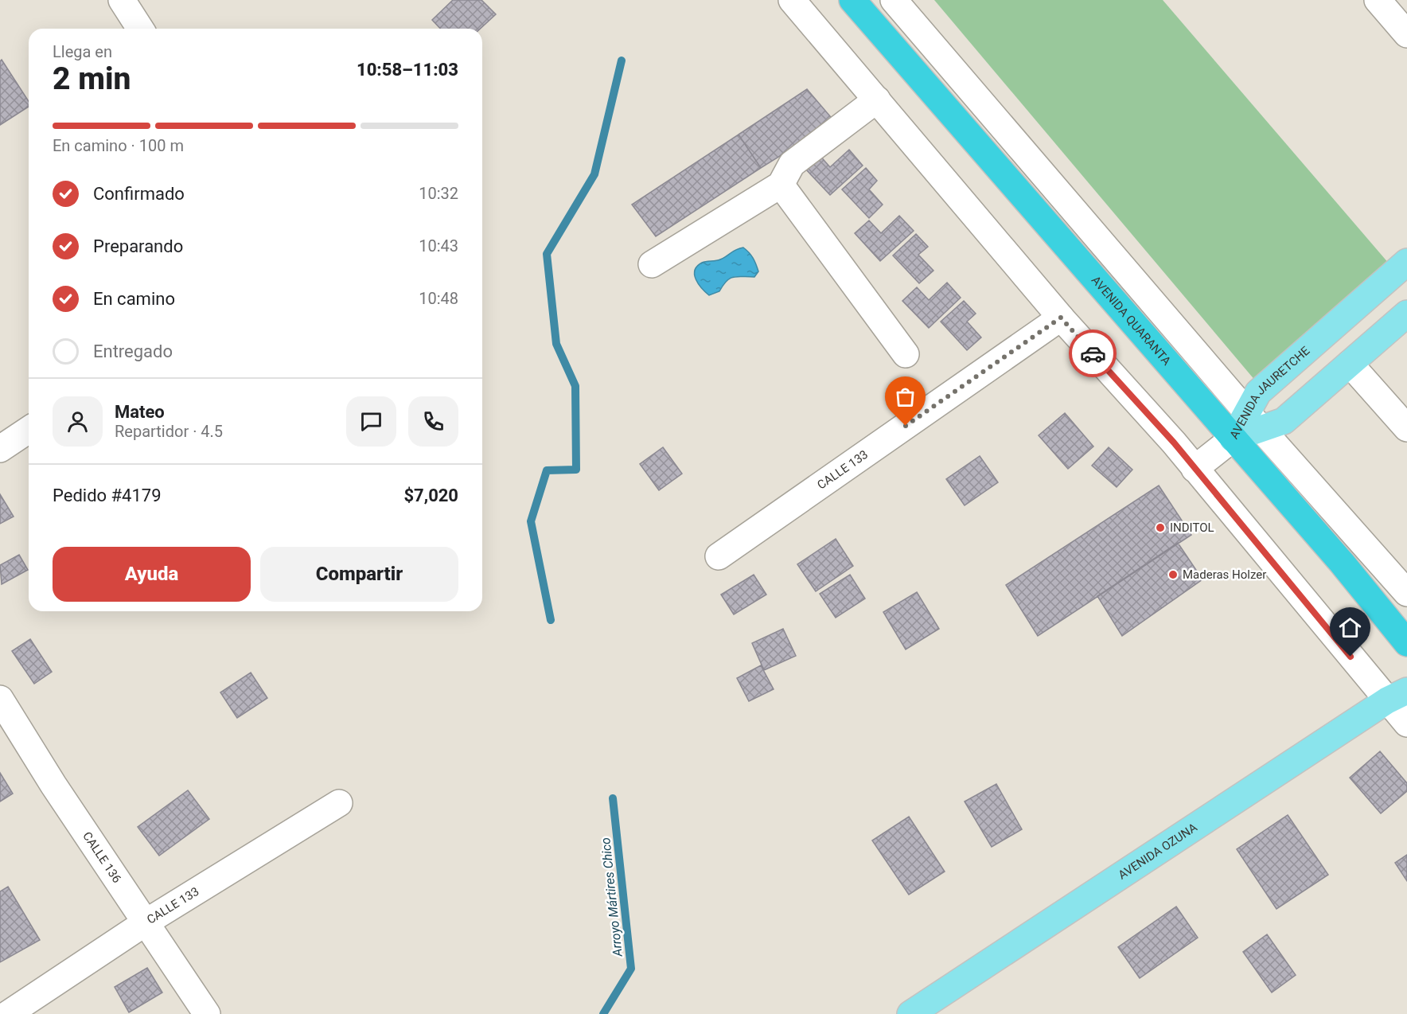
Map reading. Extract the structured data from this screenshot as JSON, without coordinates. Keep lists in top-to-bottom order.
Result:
{
  "streets": {
    "highway": ["AVENIDA QUARANTA"],
    "main road": ["AVENIDA JAURETCHE", "AVENIDA OZUNA"],
    "street": ["CALLE 133", "CALLE 136"]
  },
  "crossings": [
    ["AVENIDA QUARANTA", "AVENIDA JAURETCHE"],
    ["CALLE 133", "CALLE 136"]
  ],
  "water": ["Arroyo Mártires Chico"],
  "places": ["INDITOL", "Maderas Holzer"],
  "page": {
    "heading": ["2 min", "Llega en", "10:58–11:03"],
    "panel": [
      "Mateo",
      "Repartidor · 4.5",
      "Pedido #4179",
      "$7,020"
    ],
    "bar": "En camino · 100 m",
    "list": [
      ["Confirmado", "10:32"],
      ["Preparando", "10:43"],
      ["En camino", "10:48"],
      "Entregado"
    ],
    "buttons": ["Ayuda", "Compartir"]
  }
}
